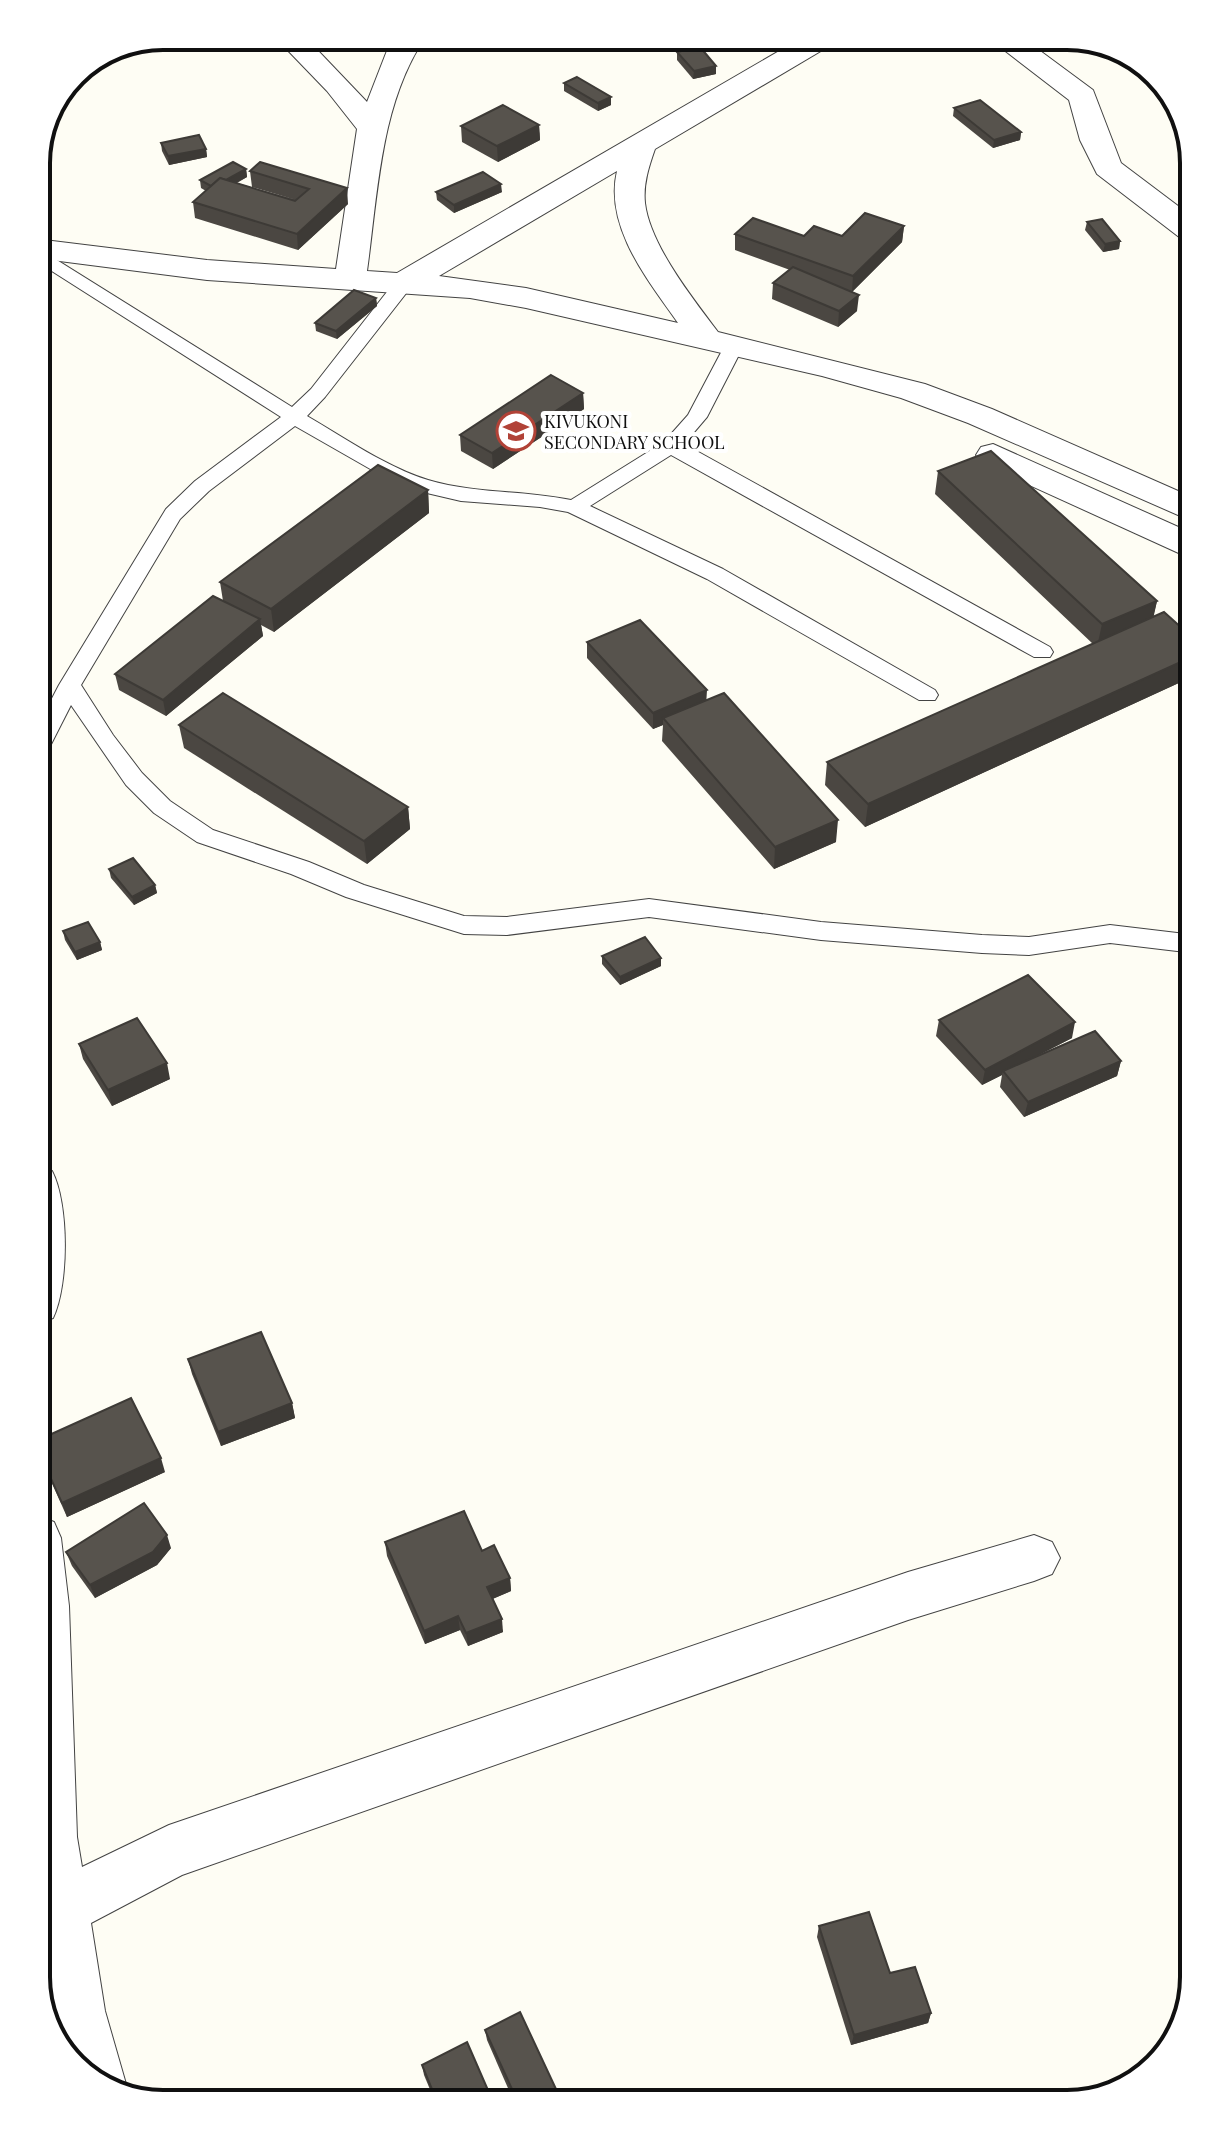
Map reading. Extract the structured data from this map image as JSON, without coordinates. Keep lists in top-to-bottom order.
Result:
{
  "places": {
    "school or university": ["KIVUKONI SECONDARY SCHOOL"]
  }
}
